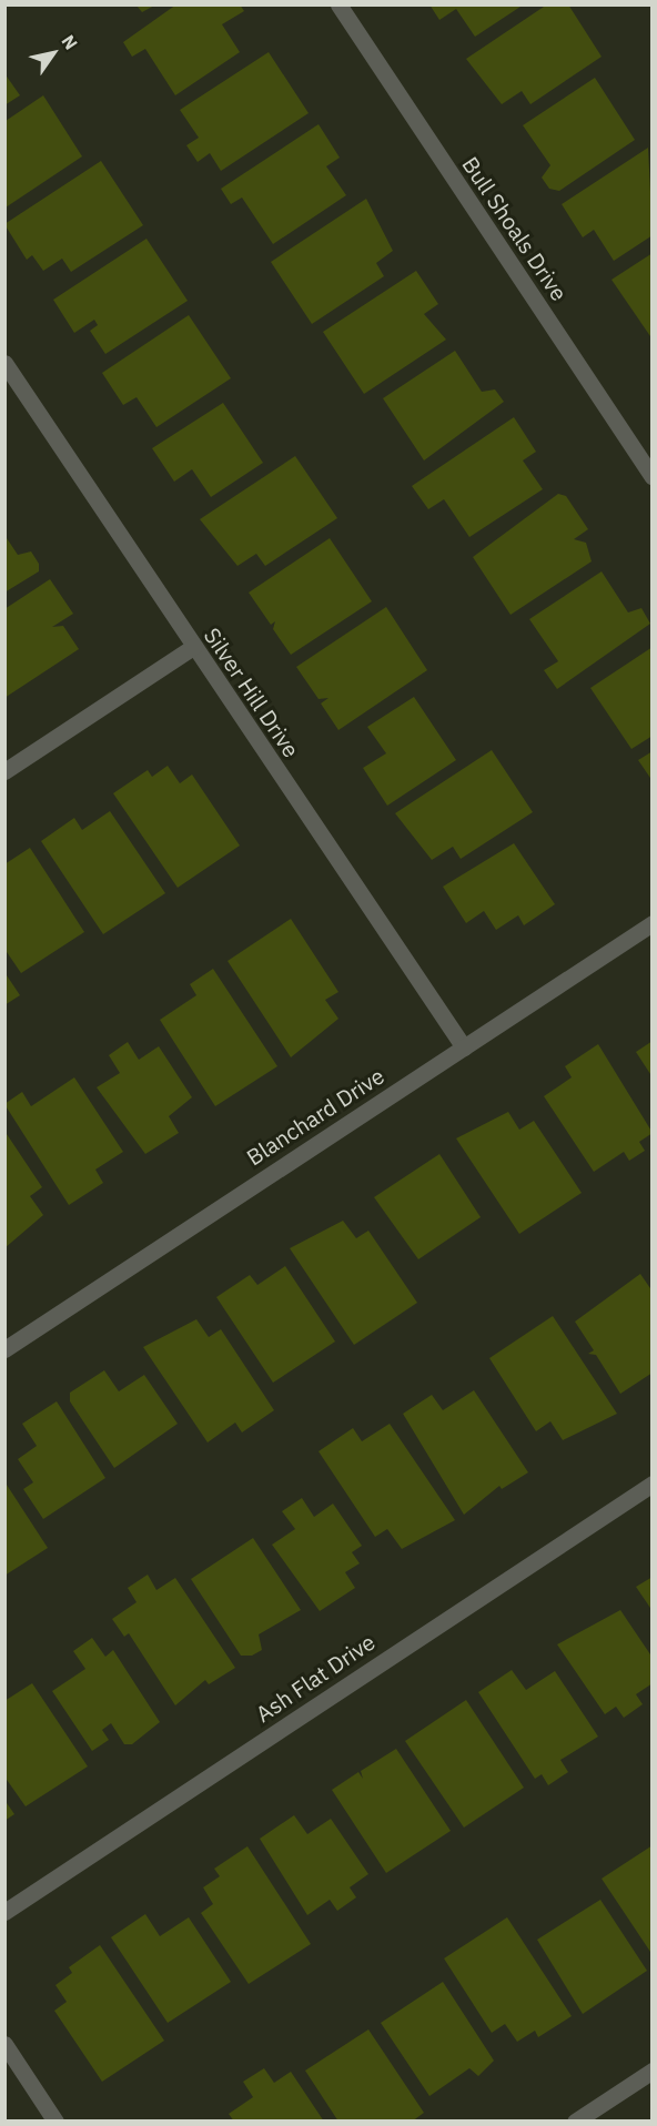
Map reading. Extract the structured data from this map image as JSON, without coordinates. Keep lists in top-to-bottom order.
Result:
{
  "streets": {
    "street": [
      "Bull Shoals Drive",
      "Silver Hill Drive",
      "Blanchard Drive",
      "Ash Flat Drive"
    ]
  },
  "crossings": [
    ["Silver Hill Drive", "Blanchard Drive"]
  ],
  "north": "top right"
}
